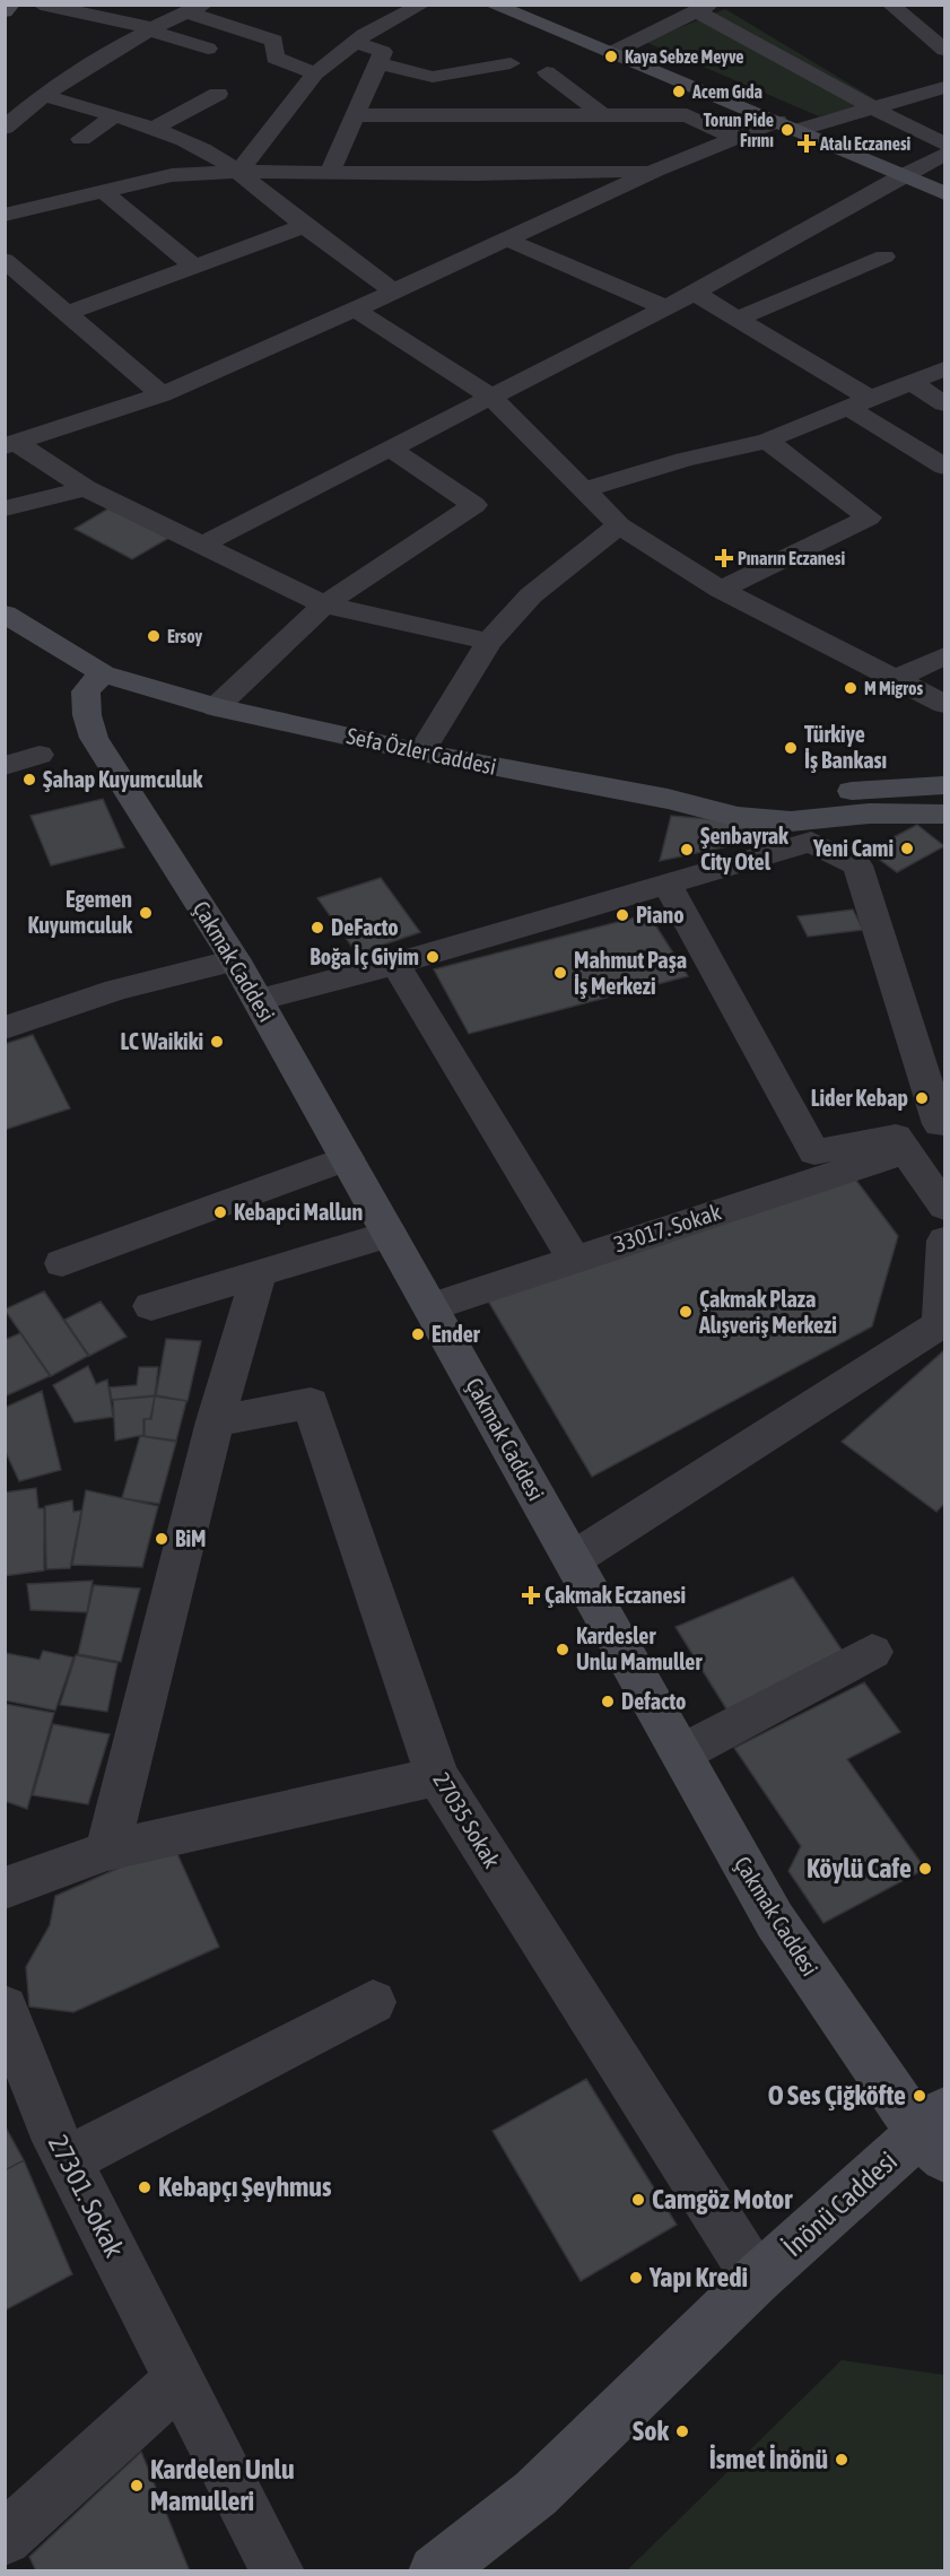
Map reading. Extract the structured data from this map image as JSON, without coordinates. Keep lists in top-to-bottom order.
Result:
{
  "streets": {
    "main road": ["Sefa Özler Caddesi", "Çakmak Caddesi", "İnönü Caddesi"],
    "street": ["33017. Sokak", "27035 Sokak", "27301. Sokak"]
  },
  "crossings": [
    ["Sefa Özler Caddesi", "Çakmak Caddesi"],
    ["Çakmak Caddesi", "33017. Sokak"],
    ["Çakmak Caddesi", "İnönü Caddesi"],
    ["27035 Sokak", "İnönü Caddesi"]
  ],
  "places": {
    "other": [
      "Kaya Sebze Meyve",
      "Acem Gıda",
      "Torun Pide Fırını",
      "Ersoy",
      "M Migros",
      "Türkiye İş Bankası",
      "Şahap Kuyumculuk",
      "Yeni Cami",
      "Şenbayrak City Otel",
      "Egemen Kuyumculuk",
      "Piano",
      "DeFacto",
      "Boğa İç Giyim",
      "Mahmut Paşa İş Merkezi",
      "LC Waikiki",
      "Lider Kebap",
      "Kebapci Mallun",
      "Çakmak Plaza Alışveriş Merkezi",
      "Ender",
      "BiM",
      "Kardesler Unlu Mamuller",
      "Defacto",
      "Köylü Cafe",
      "O Ses Çiğköfte",
      "Kebapçı Şeyhmus",
      "Camgöz Motor",
      "Yapı Kredi",
      "Sok",
      "İsmet İnönü",
      "Kardelen Unlu Mamulleri"
    ],
    "health": ["Atalı Eczanesi", "Pınarın Eczanesi", "Çakmak Eczanesi"]
  }
}
